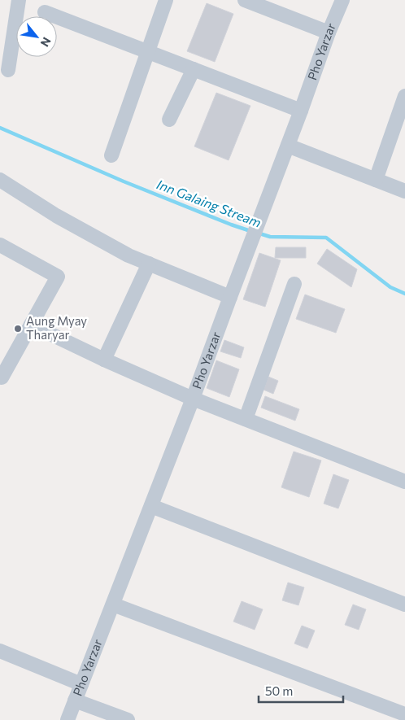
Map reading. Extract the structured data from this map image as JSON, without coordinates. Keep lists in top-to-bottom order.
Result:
{
  "streets": {
    "street": ["Pho Yarzar"]
  },
  "water": ["Inn Galaing Stream"],
  "places": ["Aung Myay Tharyar"],
  "scale_bar": "50 m",
  "north": "bottom right"
}
